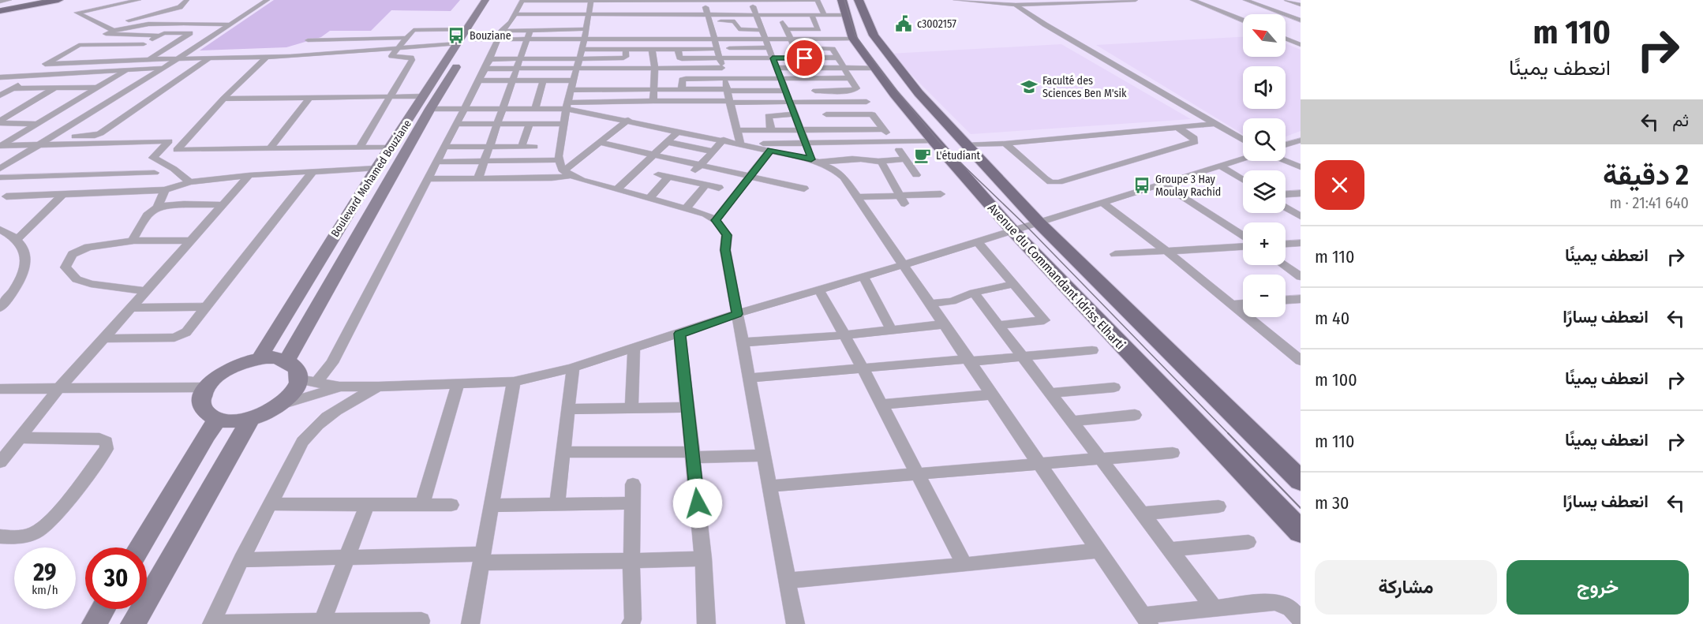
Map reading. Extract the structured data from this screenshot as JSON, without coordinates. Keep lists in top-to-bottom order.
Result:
{
  "streets": {
    "main road": ["Avenue du Commandant Idriss Elharti"],
    "street": ["Boulevard Mohamed Bouziane"]
  },
  "places": {
    "public building": ["c3002157"],
    "bus stop": ["Bouziane", "Groupe 3 Hay Moulay Rachid"],
    "school or university": ["Faculté des Sciences Ben M'sik"],
    "cafe": ["L'étudiant"]
  },
  "north": "top left",
  "page": {
    "turn": ["110 m", "انعطف يمينًا"],
    "map_buttons": ["+", "−"],
    "then": "ثم",
    "heading": ["2 دقيقة", "640 m · 21:41"],
    "list": [
      {
        "name": "انعطف يمينًا",
        "value": "110 m"
      },
      {
        "name": "انعطف يسارًا",
        "value": "40 m"
      },
      {
        "name": "انعطف يمينًا",
        "value": "100 m"
      },
      {
        "name": "انعطف يمينًا",
        "value": "110 m"
      },
      {
        "name": "انعطف يسارًا",
        "value": "30 m"
      }
    ],
    "speed": "29 km/h",
    "limit": "30",
    "buttons": ["خروج", "مشاركة"]
  }
}
